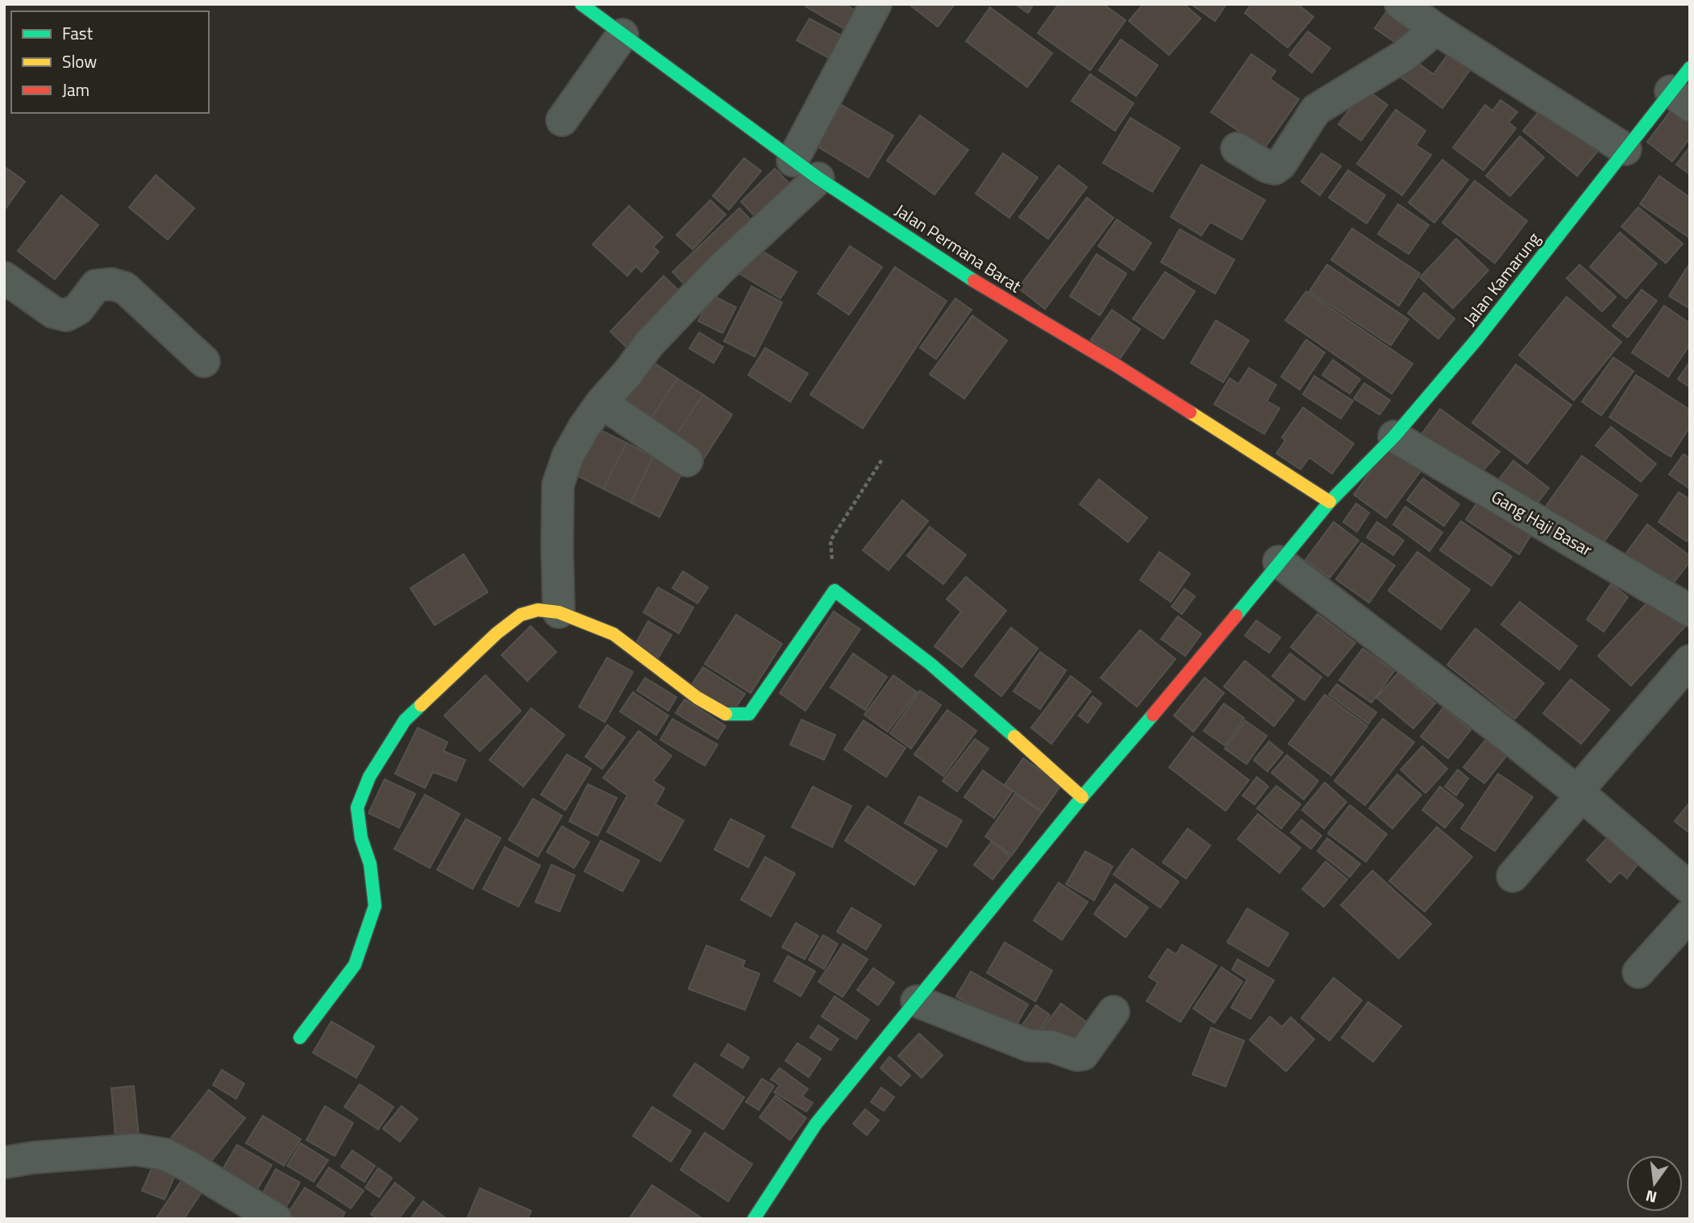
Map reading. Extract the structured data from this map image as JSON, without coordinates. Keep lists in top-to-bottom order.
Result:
{
  "streets": {
    "street": ["Jalan Permana Barat", "Jalan Kamarung", "Gang Haji Basar"]
  },
  "crossings": [
    ["Jalan Permana Barat", "Jalan Kamarung"],
    ["Jalan Kamarung", "Gang Haji Basar"]
  ],
  "legend": ["Fast", "Slow", "Jam"],
  "north": "bottom"
}
